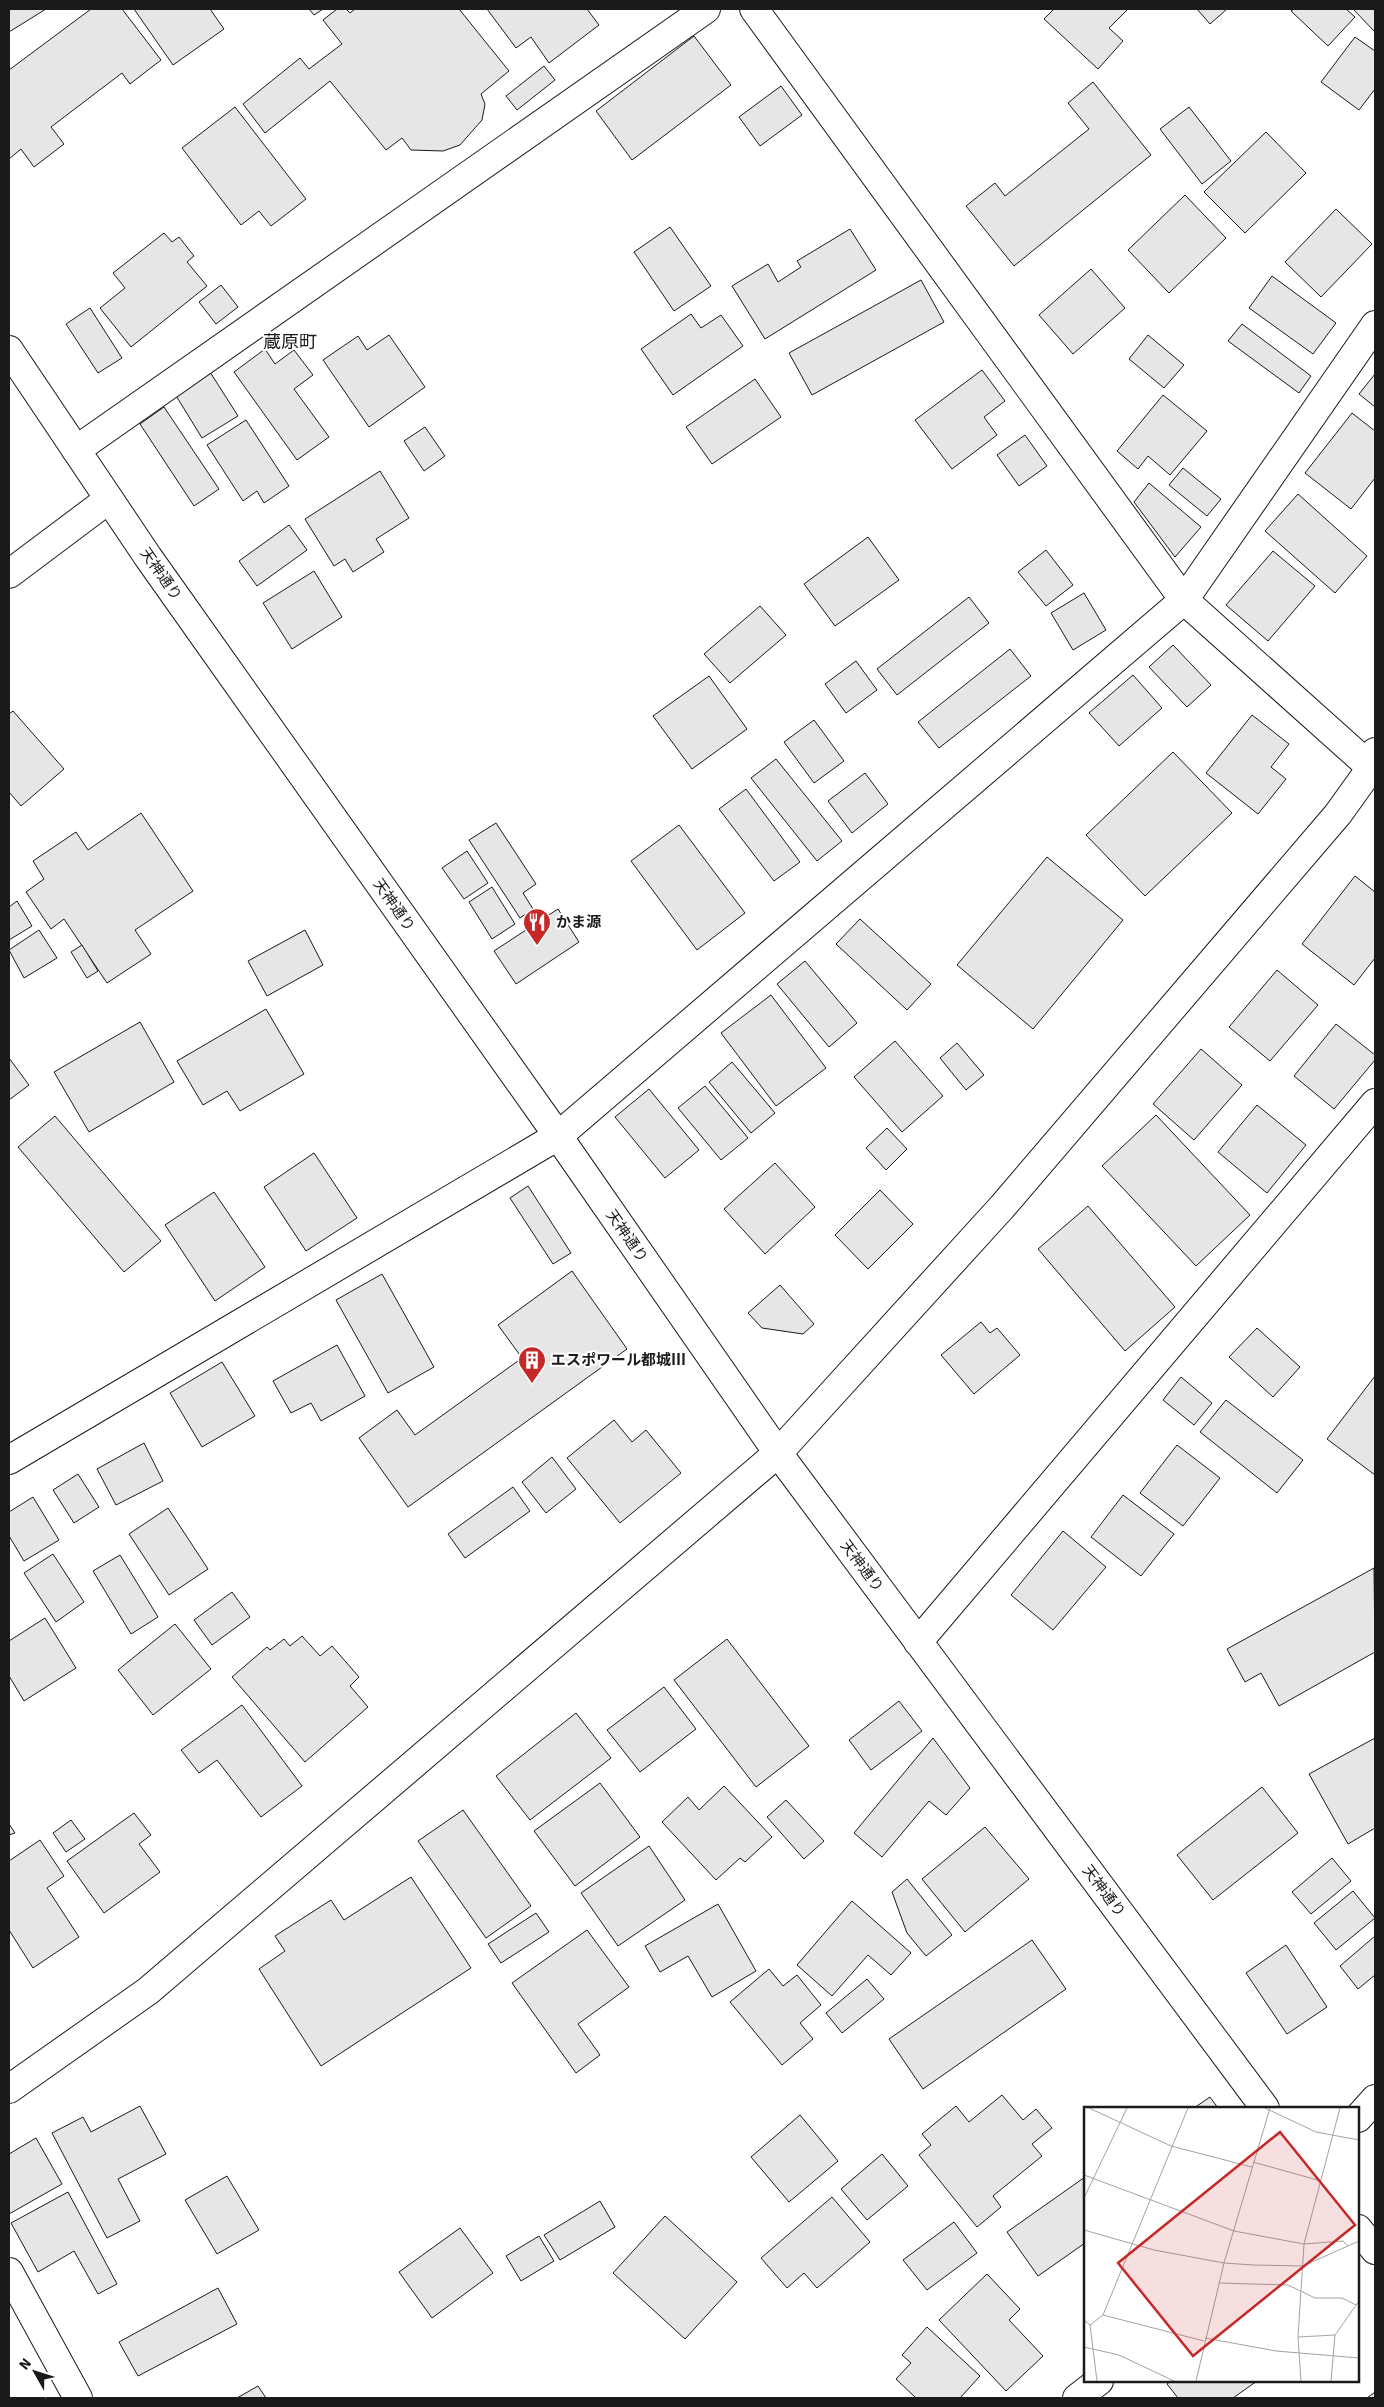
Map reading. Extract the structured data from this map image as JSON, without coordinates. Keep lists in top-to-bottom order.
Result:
{
  "streets": {
    "street": ["天神通り"]
  },
  "districts": ["蔵原町"],
  "places": {
    "restaurant": ["かま源"],
    "building": ["エスポワール都城Ⅲ"]
  },
  "north": "top left"
}
